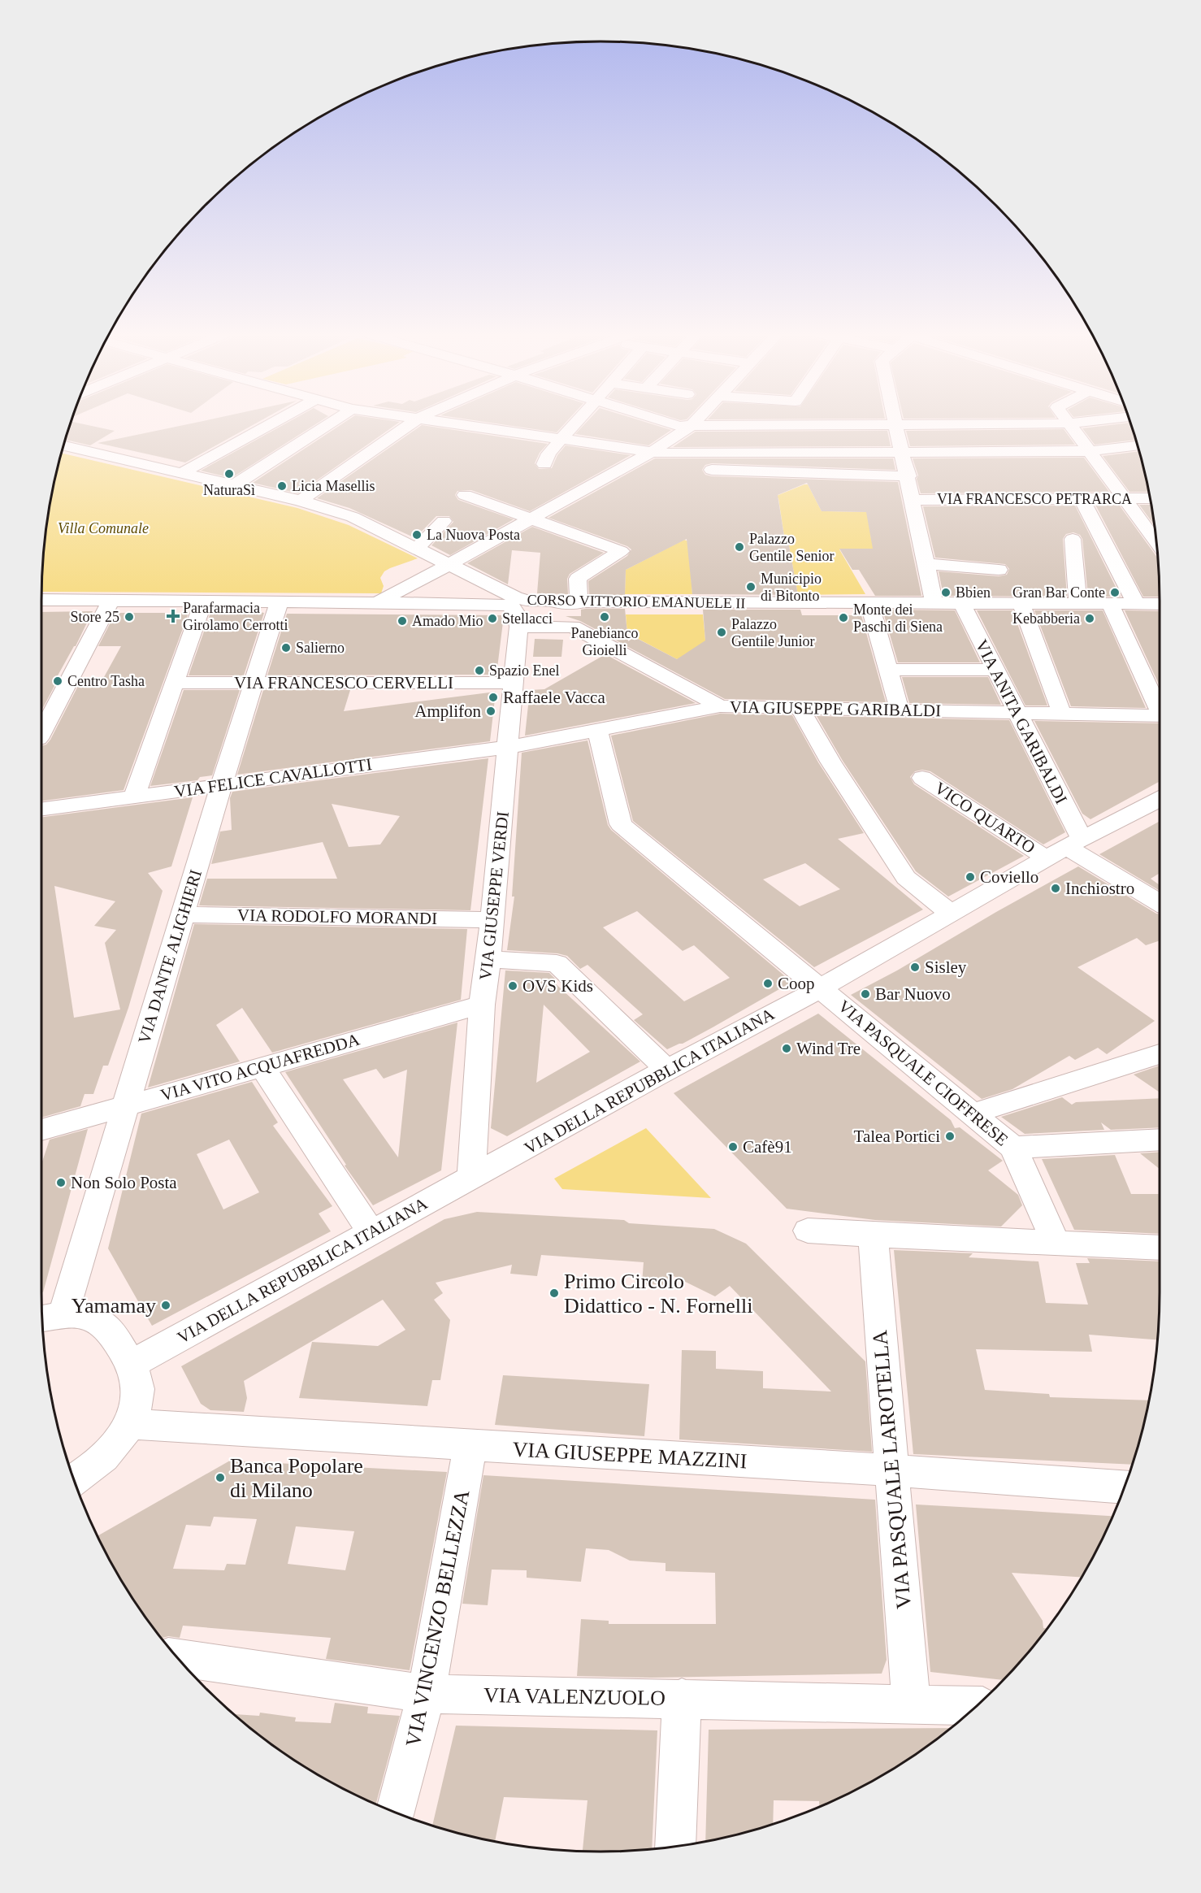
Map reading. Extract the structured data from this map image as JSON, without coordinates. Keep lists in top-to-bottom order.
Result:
{
  "streets": {
    "street": [
      "VIA FRANCESCO PETRARCA",
      "CORSO VITTORIO EMANUELE II",
      "VIA FRANCESCO CERVELLI",
      "VIA GIUSEPPE GARIBALDI",
      "VIA ANITA GARIBALDI",
      "VIA FELICE CAVALLOTTI",
      "VICO QUARTO",
      "VIA GIUSEPPE VERDI",
      "VIA RODOLFO MORANDI",
      "VIA DANTE ALIGHIERI",
      "VIA VITO ACQUAFREDDA",
      "VIA PASQUALE CIOFFRESE",
      "VIA DELLA REPUBBLICA ITALIANA",
      "VIA GIUSEPPE MAZZINI",
      "VIA PASQUALE LAROTELLA",
      "VIA VINCENZO BELLEZZA",
      "VIA VALENZUOLO"
    ]
  },
  "crossings": [
    ["CORSO VITTORIO EMANUELE II", "VIA ANITA GARIBALDI"],
    ["CORSO VITTORIO EMANUELE II", "VIA GIUSEPPE VERDI"],
    ["VIA FRANCESCO CERVELLI", "VIA GIUSEPPE VERDI"],
    ["VIA FRANCESCO CERVELLI", "VIA DANTE ALIGHIERI"],
    ["VIA GIUSEPPE GARIBALDI", "VIA ANITA GARIBALDI"],
    ["VIA GIUSEPPE GARIBALDI", "VIA FELICE CAVALLOTTI"],
    ["VIA GIUSEPPE GARIBALDI", "VIA GIUSEPPE VERDI"],
    ["VIA GIUSEPPE GARIBALDI", "VIA PASQUALE CIOFFRESE"],
    ["VIA ANITA GARIBALDI", "VICO QUARTO"],
    ["VIA ANITA GARIBALDI", "VIA DELLA REPUBBLICA ITALIANA"],
    ["VIA FELICE CAVALLOTTI", "VIA GIUSEPPE VERDI"],
    ["VIA FELICE CAVALLOTTI", "VIA DANTE ALIGHIERI"],
    ["VICO QUARTO", "VIA DELLA REPUBBLICA ITALIANA"],
    ["VIA GIUSEPPE VERDI", "VIA RODOLFO MORANDI"],
    ["VIA GIUSEPPE VERDI", "VIA VITO ACQUAFREDDA"],
    ["VIA GIUSEPPE VERDI", "VIA DELLA REPUBBLICA ITALIANA"],
    ["VIA RODOLFO MORANDI", "VIA DANTE ALIGHIERI"],
    ["VIA DANTE ALIGHIERI", "VIA VITO ACQUAFREDDA"],
    ["VIA PASQUALE CIOFFRESE", "VIA DELLA REPUBBLICA ITALIANA"],
    ["VIA GIUSEPPE MAZZINI", "VIA PASQUALE LAROTELLA"],
    ["VIA GIUSEPPE MAZZINI", "VIA VINCENZO BELLEZZA"],
    ["VIA PASQUALE LAROTELLA", "VIA VALENZUOLO"],
    ["VIA VINCENZO BELLEZZA", "VIA VALENZUOLO"]
  ],
  "parks": ["Villa Comunale"],
  "places": {
    "other": [
      "NaturaSì",
      "Licia Masellis",
      "La Nuova Posta",
      "Palazzo Gentile Senior",
      "Municipio di Bitonto",
      "Bbien",
      "Gran Bar Conte",
      "Store 25",
      "Panebianco Gioielli",
      "Monte dei Paschi di Siena",
      "Stellacci",
      "Kebabberia",
      "Amado Mio",
      "Palazzo Gentile Junior",
      "Salierno",
      "Spazio Enel",
      "Centro Tasha",
      "Raffaele Vacca",
      "Amplifon",
      "Coviello",
      "Inchiostro",
      "Sisley",
      "Coop",
      "OVS Kids",
      "Bar Nuovo",
      "Wind Tre",
      "Talea Portici",
      "Cafè91",
      "Non Solo Posta",
      "Primo Circolo Didattico - N. Fornelli",
      "Yamamay",
      "Banca Popolare di Milano"
    ],
    "health": ["Parafarmacia Girolamo Cerrotti"]
  }
}
